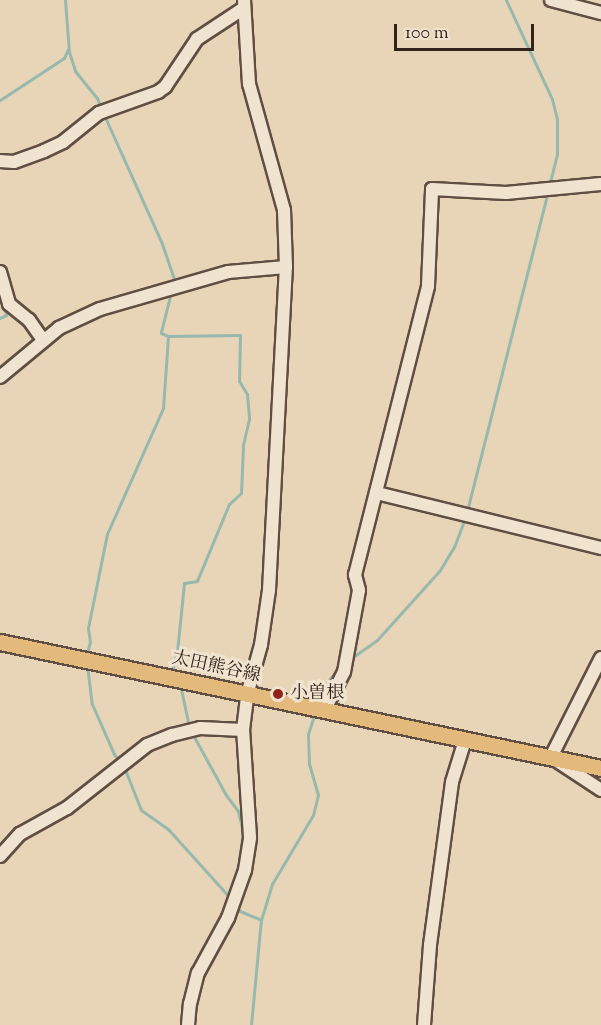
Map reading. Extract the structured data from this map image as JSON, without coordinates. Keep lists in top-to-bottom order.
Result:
{
  "streets": {
    "main road": ["太田熊谷線"]
  },
  "places": ["小曽根"],
  "scale_bar": "100 m"
}
